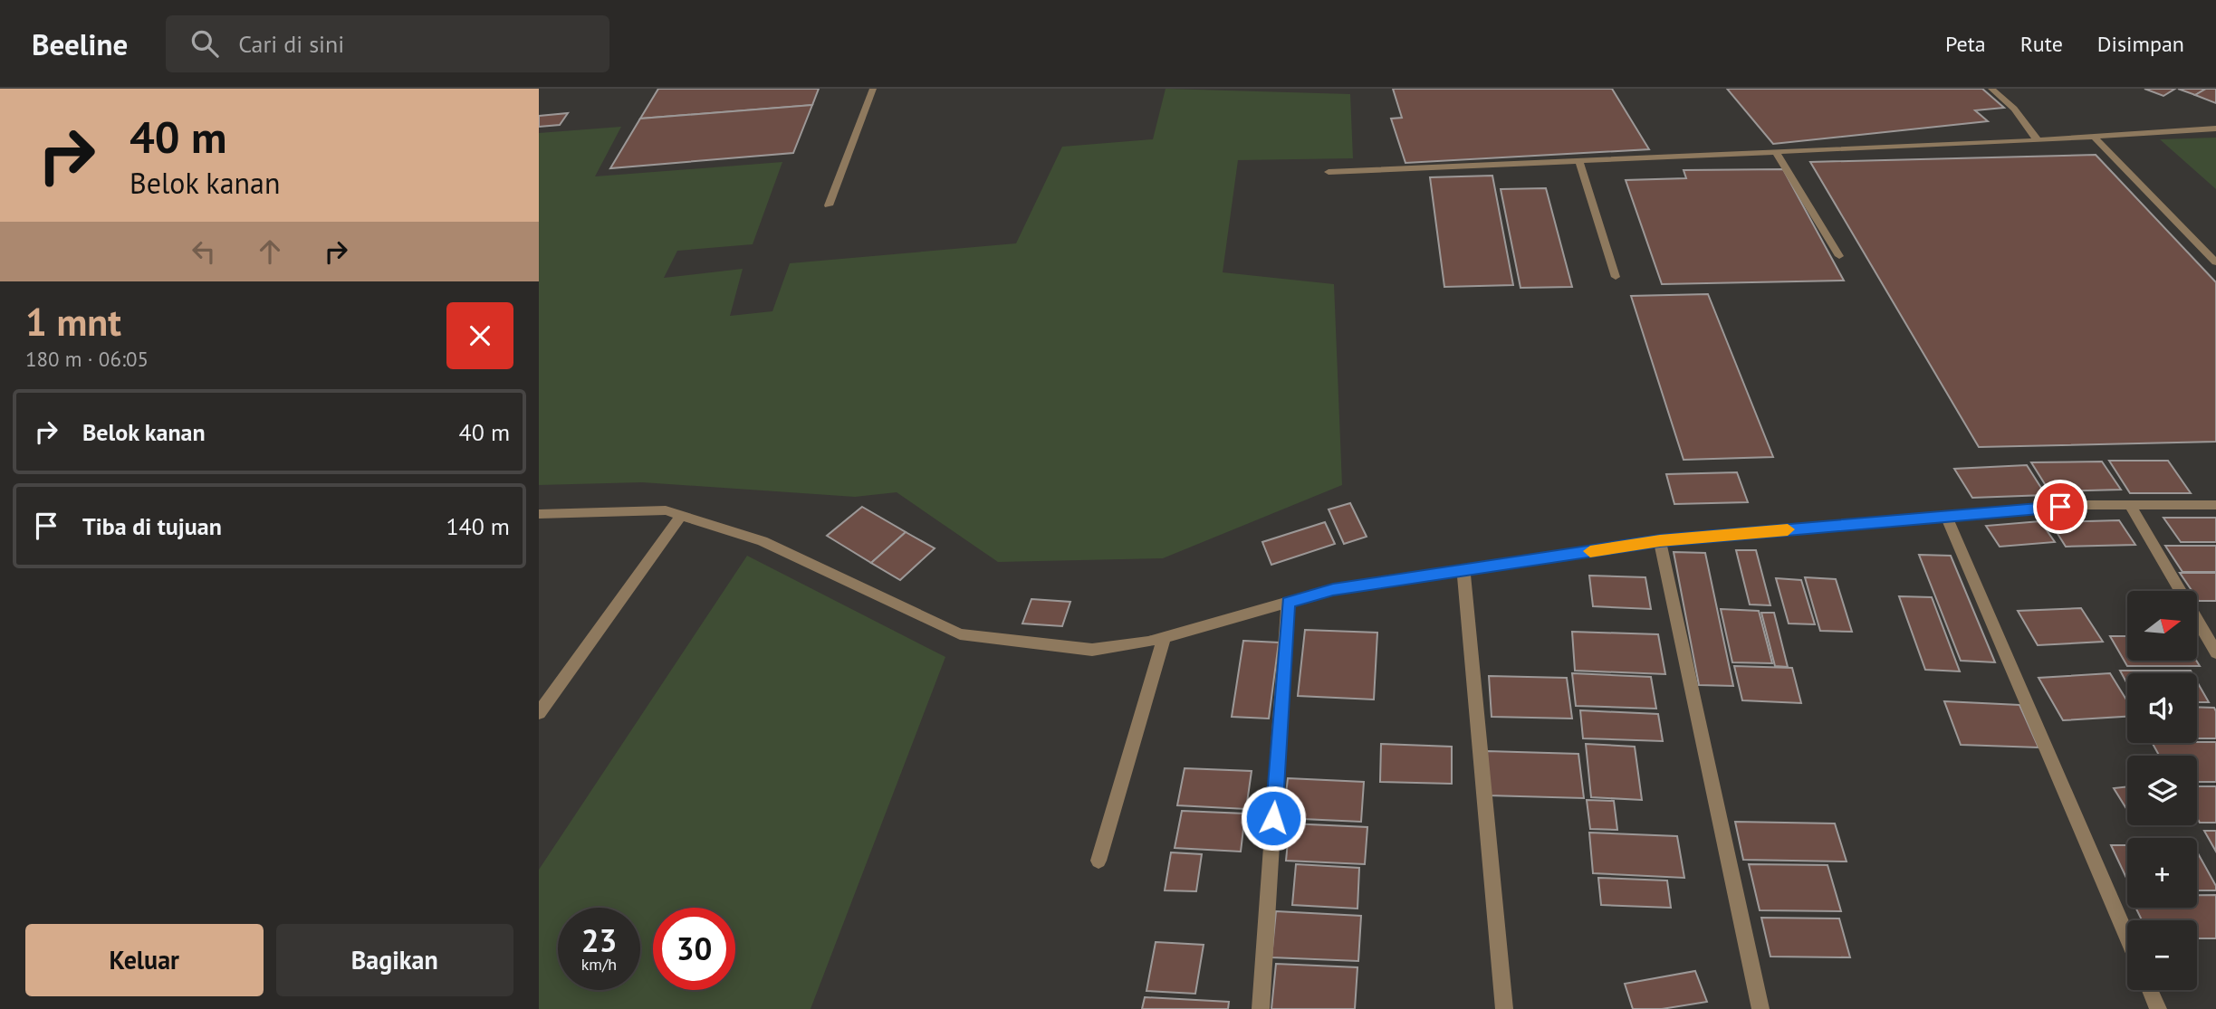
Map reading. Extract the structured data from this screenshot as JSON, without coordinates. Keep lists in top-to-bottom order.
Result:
{
  "north": "right",
  "page": {
    "header": "Beeline",
    "search": "Cari di sini",
    "nav": ["Peta", "Rute", "Disimpan"],
    "turn": ["40 m", "Belok kanan"],
    "heading": ["1 mnt", "180 m · 06:05"],
    "list": [
      {
        "name": "Belok kanan",
        "value": "40 m"
      },
      {
        "name": "Tiba di tujuan",
        "value": "140 m"
      }
    ],
    "map_buttons": ["+", "−"],
    "speed": "23 km/h",
    "limit": "30",
    "buttons": ["Keluar", "Bagikan"]
  }
}
